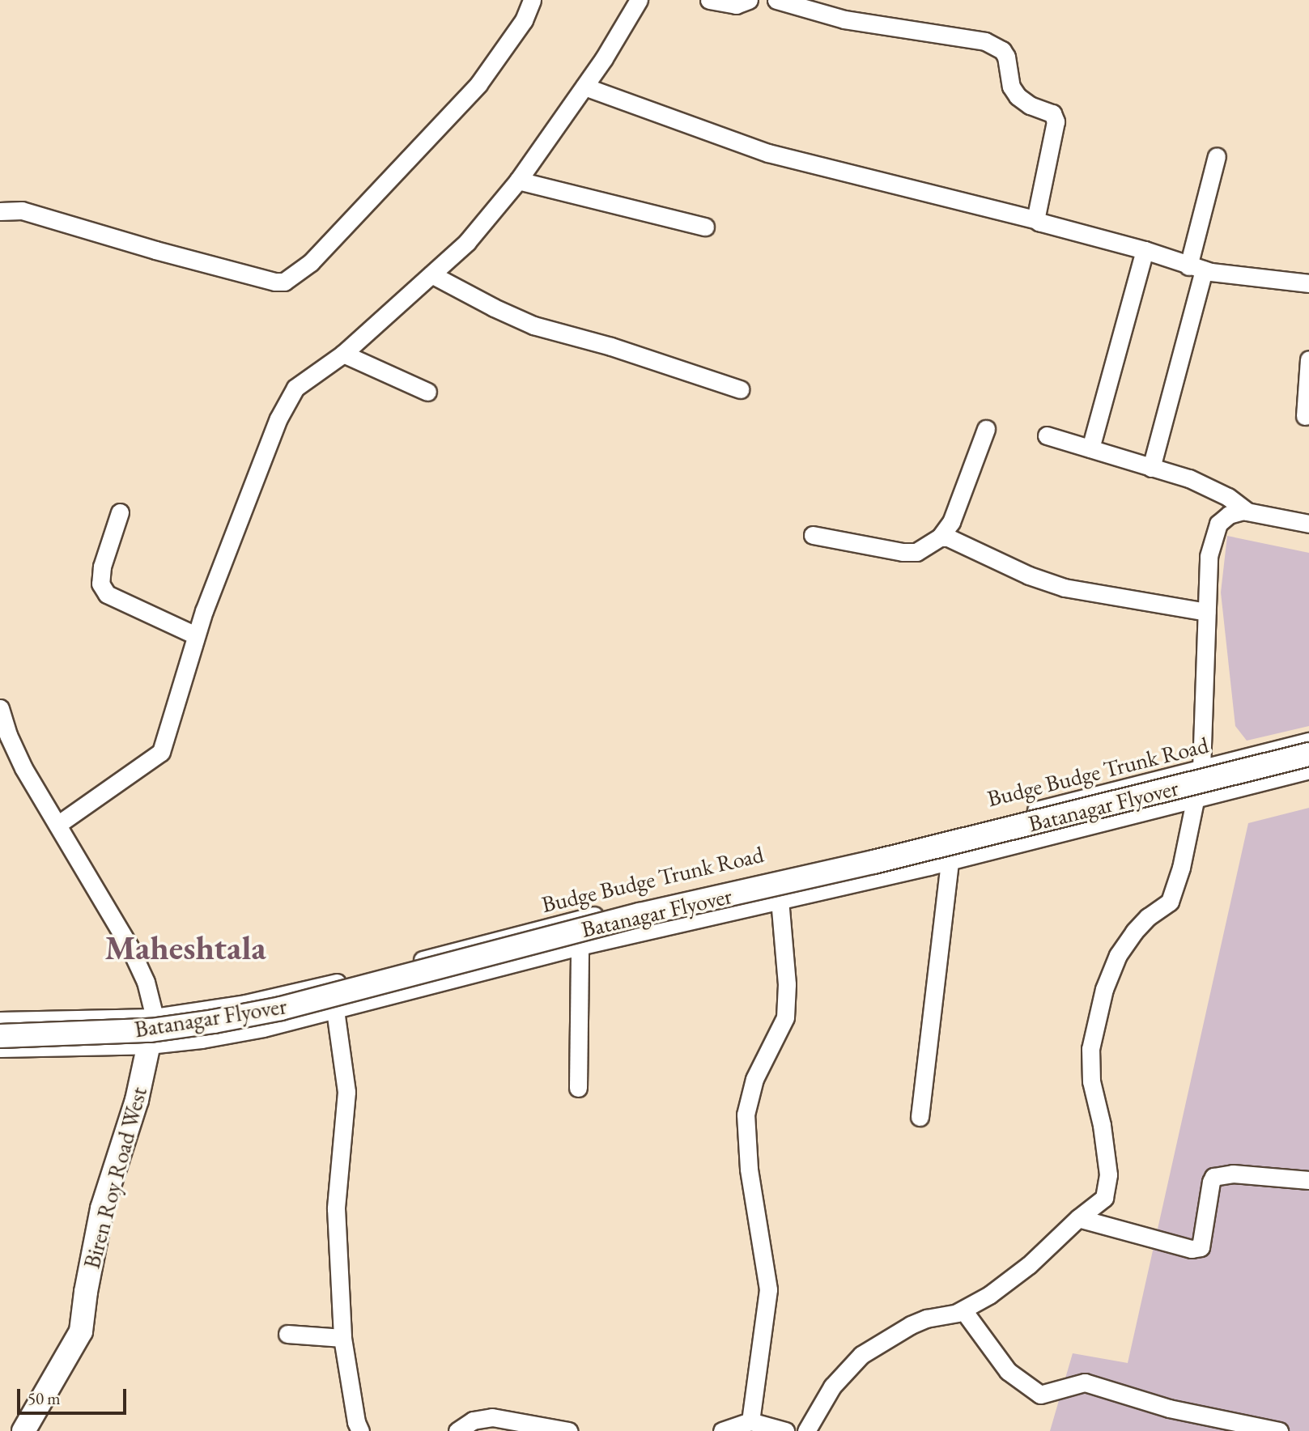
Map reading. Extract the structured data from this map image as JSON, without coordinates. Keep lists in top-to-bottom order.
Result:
{
  "streets": {
    "main road": ["Batanagar Flyover", "Biren Roy Road West"],
    "street": ["Budge Budge Trunk Road"]
  },
  "crossings": [
    ["Budge Budge Trunk Road", "Biren Roy Road West"]
  ],
  "districts": ["Maheshtala"],
  "scale_bar": "50 m"
}
